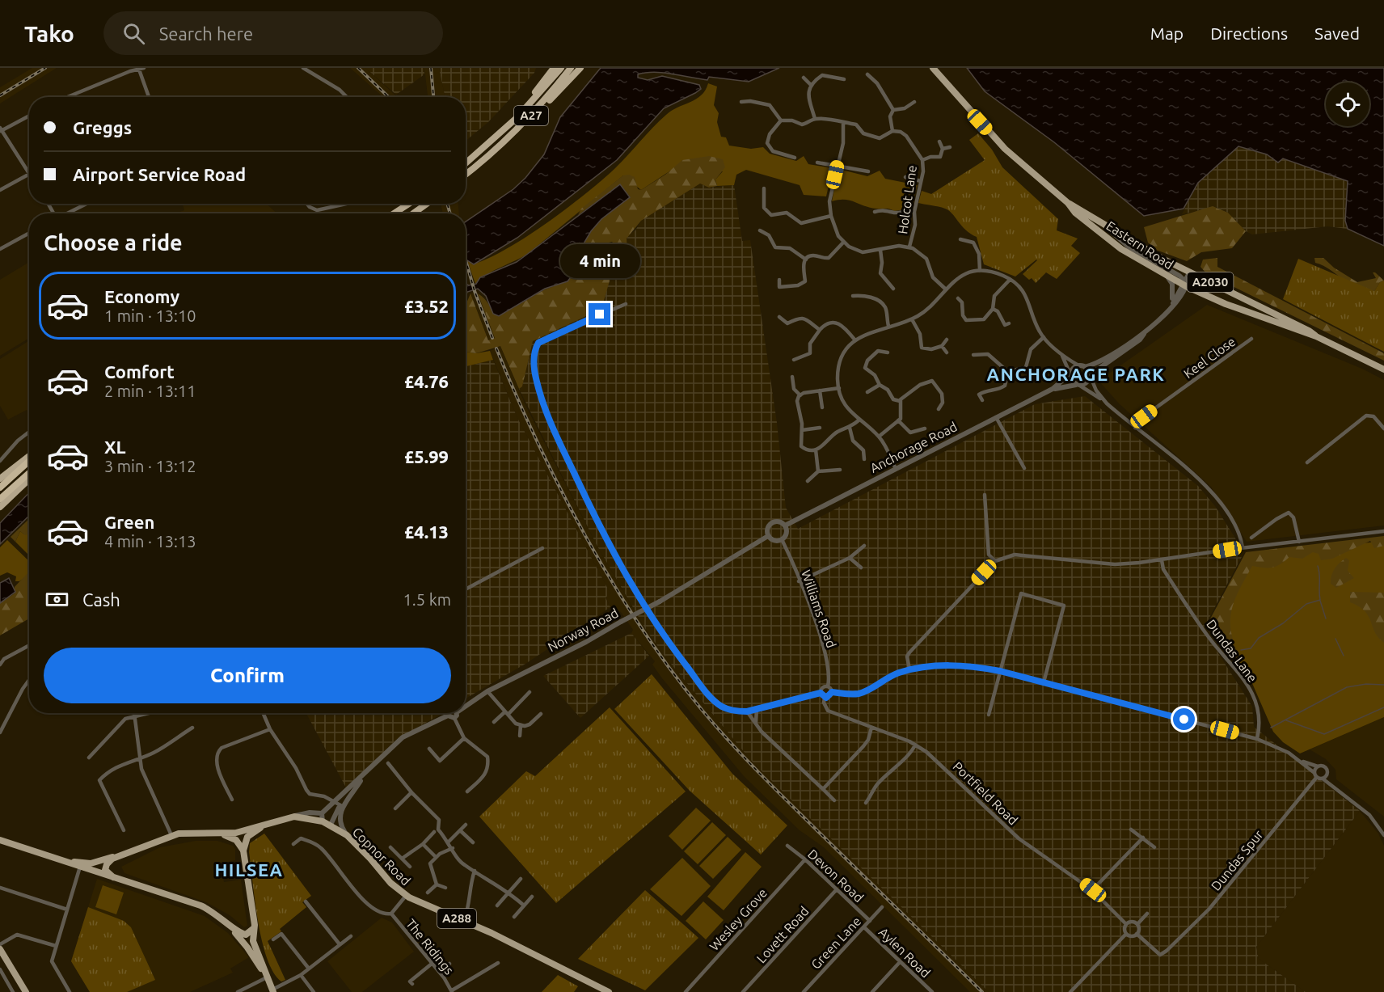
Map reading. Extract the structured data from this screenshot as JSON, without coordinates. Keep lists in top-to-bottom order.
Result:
{
  "streets": {
    "highway": ["A27"],
    "main road": [
      "Eastern Road",
      "A2030",
      "Copnor Road",
      "A288"
    ],
    "street": [
      "Holcot Lane",
      "Keel Close",
      "Anchorage Road",
      "Williams Road",
      "Norway Road",
      "Dundas Lane",
      "Portfield Road",
      "Dundas Spur",
      "Devon Road",
      "Wesley Grove",
      "Lovett Road",
      "Green Lane",
      "The Ridings",
      "Aylen Road"
    ]
  },
  "crossings": [
    ["Anchorage Road", "Williams Road"],
    ["Anchorage Road", "Norway Road"],
    ["Williams Road", "Norway Road"],
    ["Williams Road", "Portfield Road"],
    ["Portfield Road", "Dundas Spur"],
    ["Devon Road", "Wesley Grove"],
    ["Devon Road", "Lovett Road"],
    ["Devon Road", "Green Lane"],
    ["Green Lane", "Aylen Road"]
  ],
  "districts": ["ANCHORAGE PARK", "HILSEA"],
  "page": {
    "header": "Tako",
    "search": "Search here",
    "nav": ["Map", "Directions", "Saved"],
    "banner": ["Greggs", "Airport Service Road"],
    "heading": "Choose a ride",
    "bubble": "4 min",
    "list": [
      {
        "name": "Economy",
        "note": "1 min · 13:10",
        "value": "£3.52"
      },
      {
        "name": "Comfort",
        "note": "2 min · 13:11",
        "value": "£4.76"
      },
      {
        "name": "XL",
        "note": "3 min · 13:12",
        "value": "£5.99"
      },
      {
        "name": "Green",
        "note": "4 min · 13:13",
        "value": "£4.13"
      }
    ],
    "pay": ["Cash", "1.5 km"],
    "buttons": "Confirm"
  }
}
